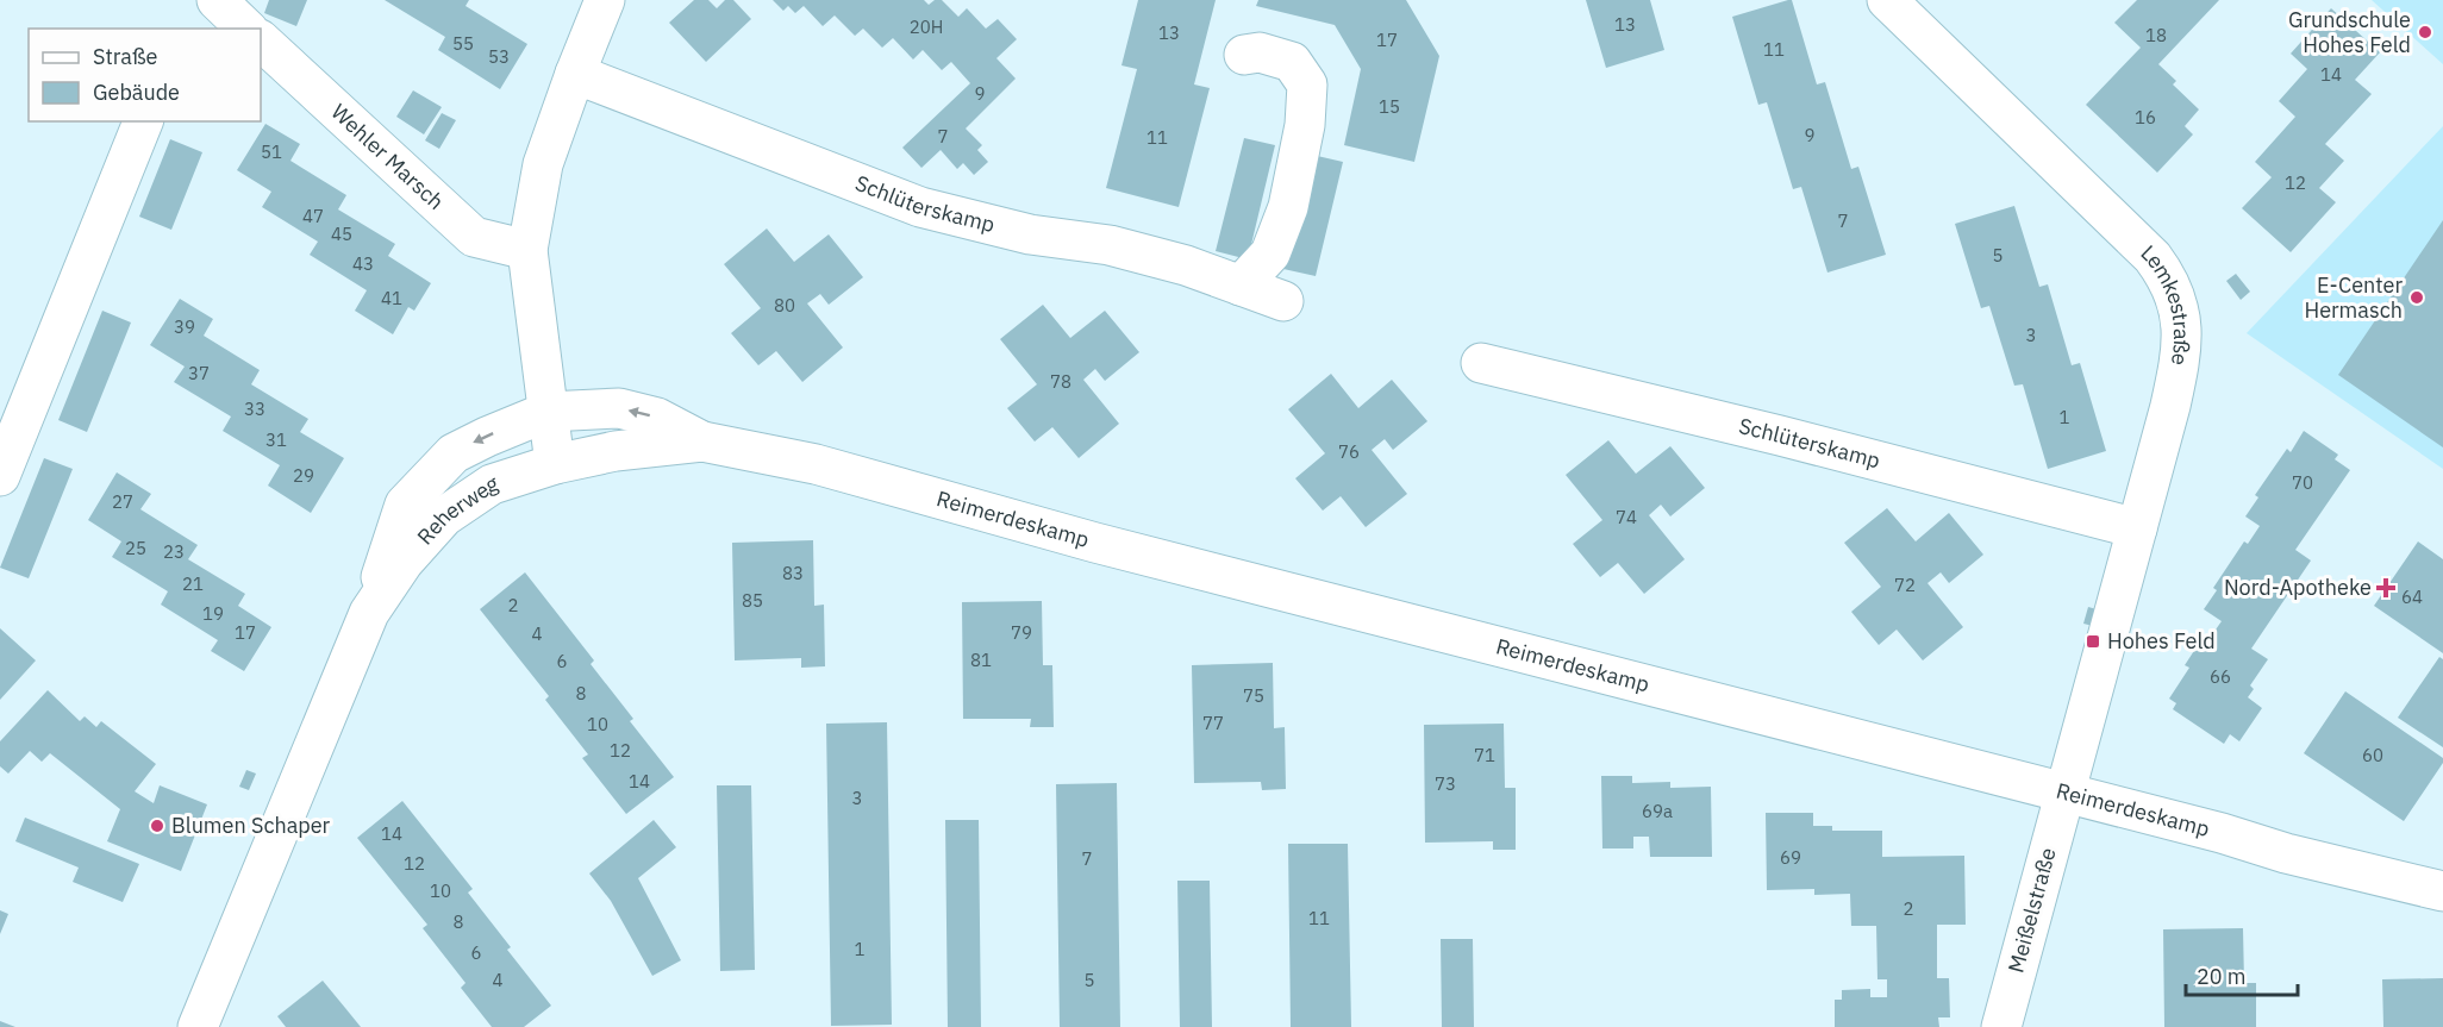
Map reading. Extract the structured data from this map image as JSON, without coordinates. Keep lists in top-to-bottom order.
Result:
{
  "streets": {
    "street": [
      "Wehler Marsch",
      "Schlüterskamp",
      "Lemkestraße",
      "Reherweg",
      "Reimerdeskamp",
      "Meißelstraße"
    ]
  },
  "crossings": [
    ["Schlüterskamp", "Lemkestraße"],
    ["Lemkestraße", "Reimerdeskamp"],
    ["Lemkestraße", "Meißelstraße"],
    ["Reherweg", "Reimerdeskamp"],
    ["Reimerdeskamp", "Meißelstraße"]
  ],
  "places": {
    "other": ["Grundschule Hohes Feld", "E-Center Hermasch", "Blumen Schaper"],
    "health": ["Nord-Apotheke"],
    "transit": ["Hohes Feld"]
  },
  "house_numbers": [
    "13",
    "20H",
    "13",
    "18",
    "17",
    "55",
    "11",
    "53",
    "14",
    "9",
    "15",
    "16",
    "9",
    "7",
    "11",
    "51",
    "12",
    "47",
    "7",
    "45",
    "5",
    "43",
    "41",
    "80",
    "39",
    "3",
    "37",
    "78",
    "33",
    "1",
    "31",
    "76",
    "29",
    "70",
    "27",
    "74",
    "25",
    "23",
    "83",
    "21",
    "72",
    "64",
    "85",
    "2",
    "19",
    "17",
    "79",
    "4",
    "81",
    "6",
    "66",
    "8",
    "75",
    "77",
    "10",
    "12",
    "71",
    "60",
    "14",
    "73",
    "3",
    "69a",
    "14",
    "69",
    "7",
    "12",
    "10",
    "2",
    "11",
    "8",
    "1",
    "6",
    "4",
    "5"
  ],
  "legend": ["Straße", "Gebäude"],
  "scale_bar": "20 m"
}
